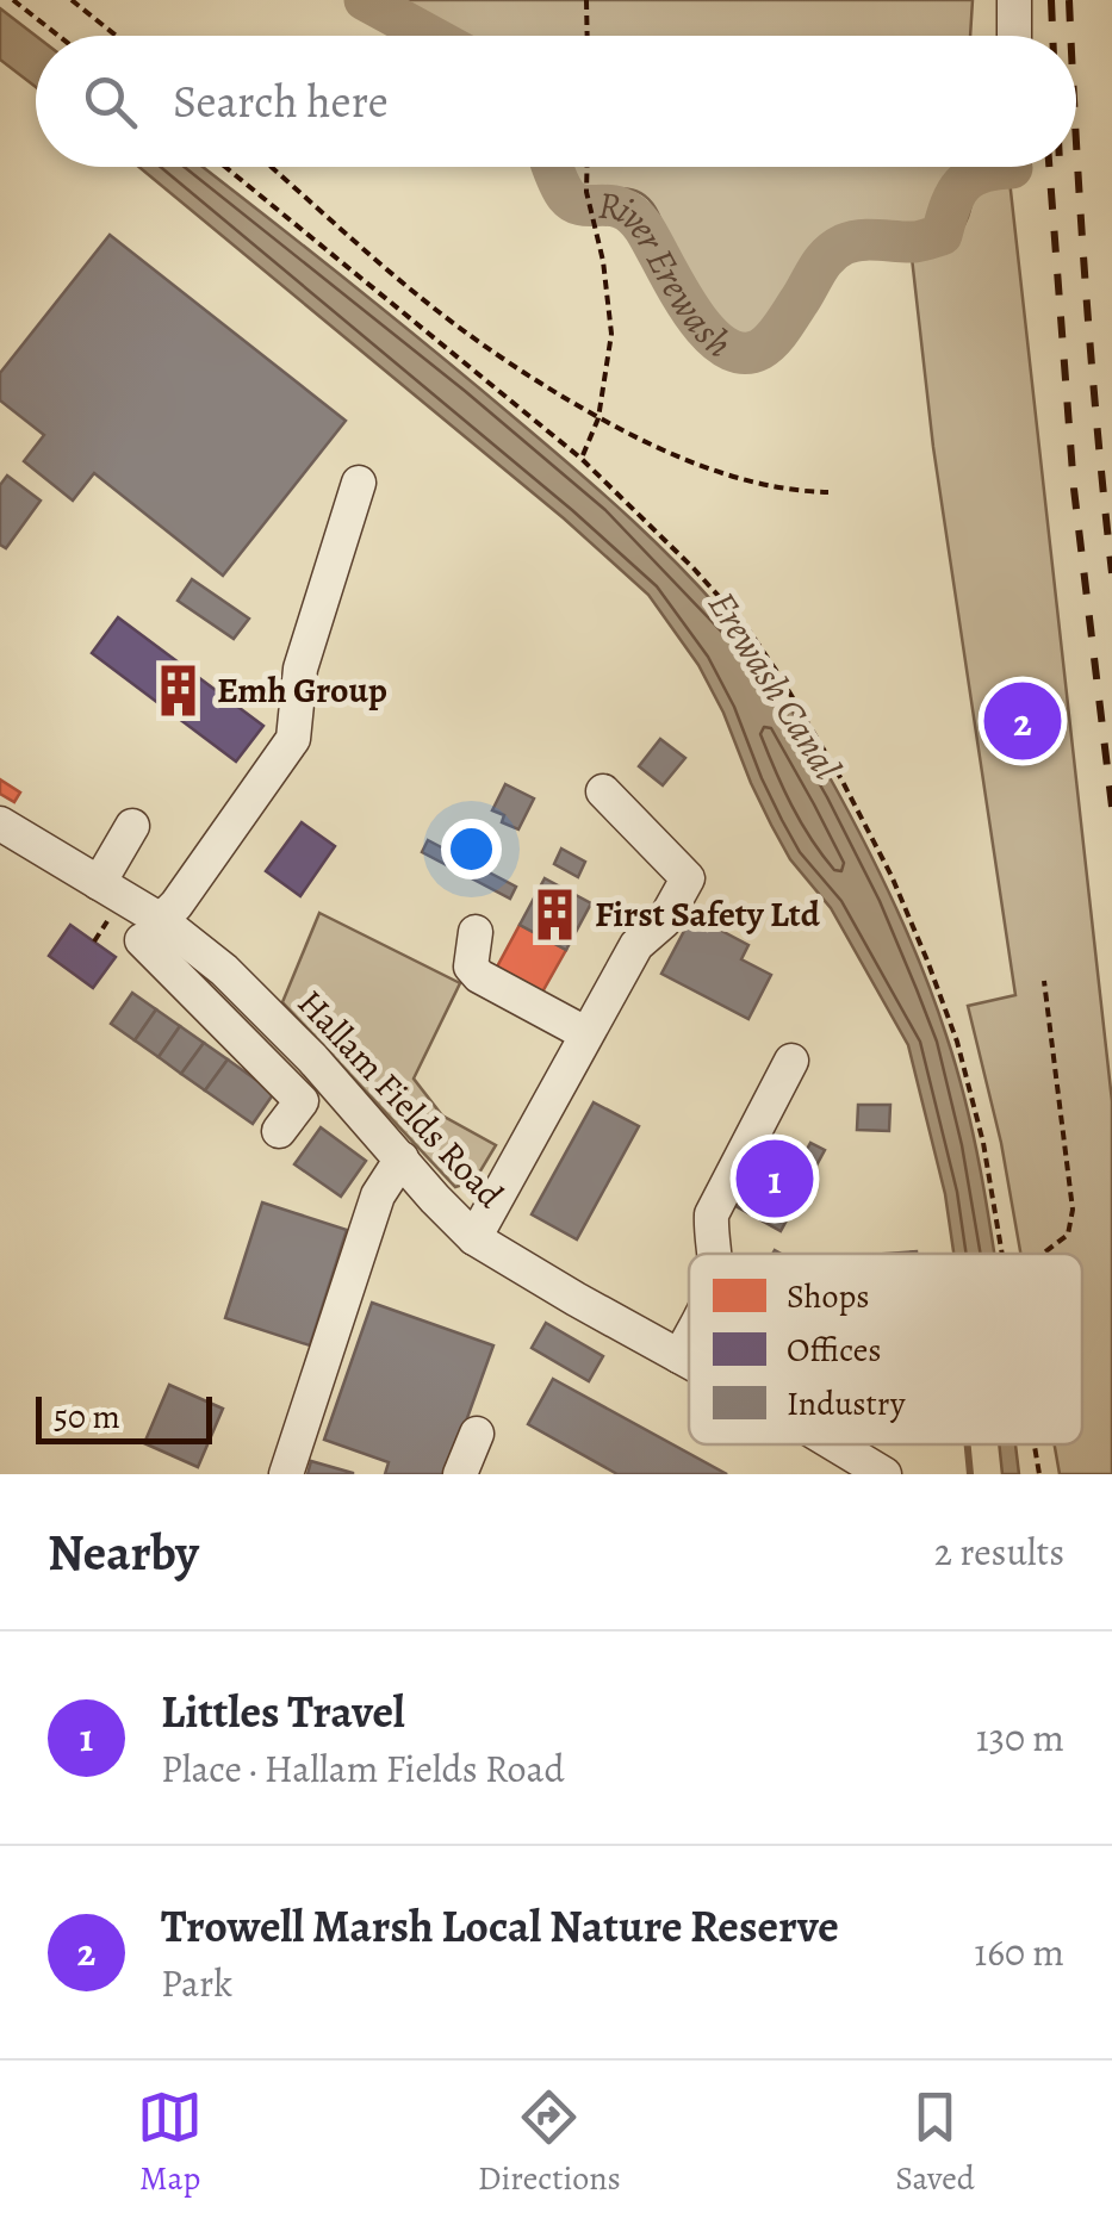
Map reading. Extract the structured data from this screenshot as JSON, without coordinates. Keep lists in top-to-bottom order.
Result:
{
  "streets": {
    "street": ["Hallam Fields Road"]
  },
  "water": ["River Erewash", "Erewash Canal"],
  "places": {
    "building": ["Emh Group", "First Safety Ltd"]
  },
  "legend": ["Shops", "Offices", "Industry"],
  "scale_bar": "50 m",
  "page": {
    "search": "Search here",
    "pins": ["2", "1"],
    "scale": "50 m",
    "heading": ["Nearby", "2 results"],
    "list": [
      {
        "mark": "1",
        "name": "Littles Travel",
        "note": "Place · Hallam Fields Road",
        "value": "130 m"
      },
      {
        "mark": "2",
        "name": "Trowell Marsh Local Nature Reserve",
        "note": "Park",
        "value": "160 m"
      }
    ],
    "nav": ["Map", "Directions", "Saved"]
  }
}
